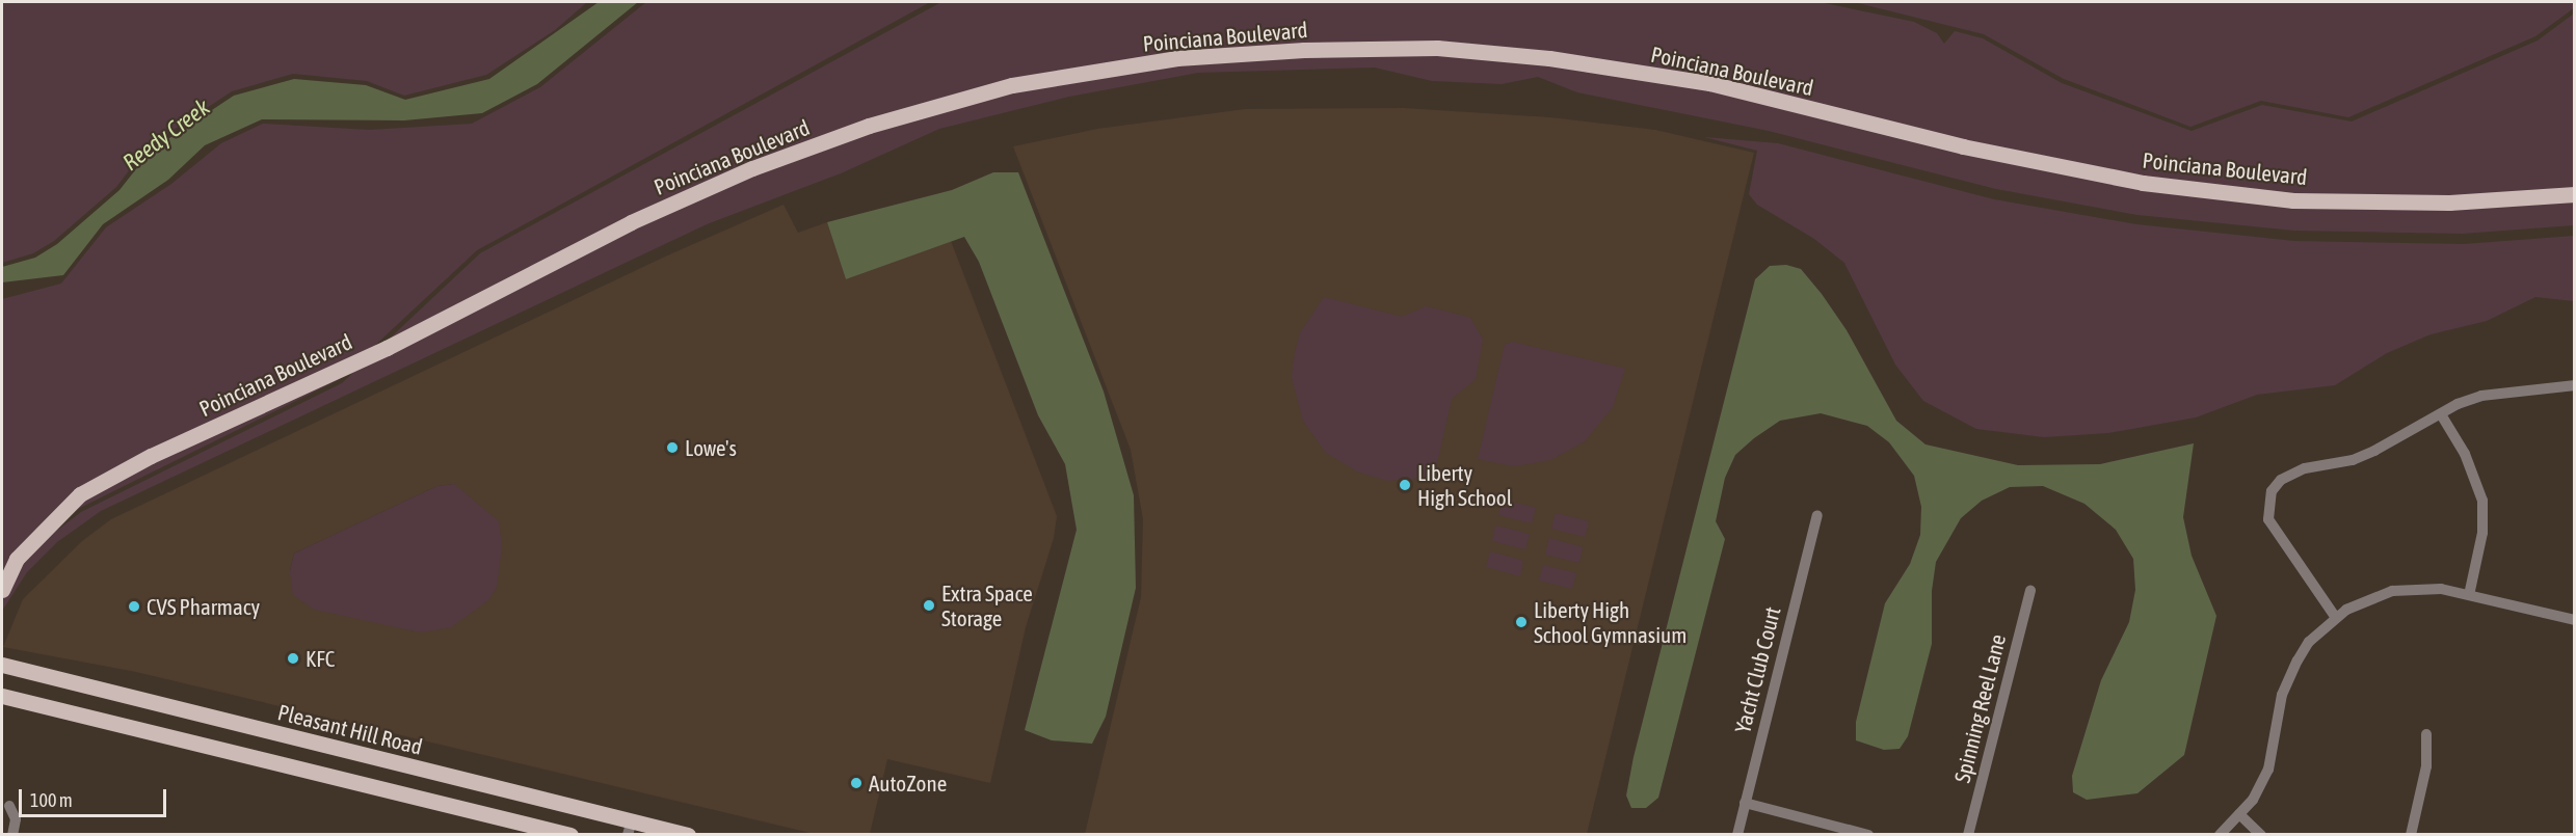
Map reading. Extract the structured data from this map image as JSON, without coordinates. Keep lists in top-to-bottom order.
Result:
{
  "streets": {
    "main road": ["Poinciana Boulevard", "Pleasant Hill Road"],
    "street": ["Yacht Club Court", "Spinning Reel Lane"]
  },
  "water": ["Reedy Creek"],
  "places": [
    "Lowe's",
    "Liberty High School",
    "Extra Space Storage",
    "CVS Pharmacy",
    "Liberty High School Gymnasium",
    "KFC",
    "AutoZone"
  ],
  "scale_bar": "100 m"
}
